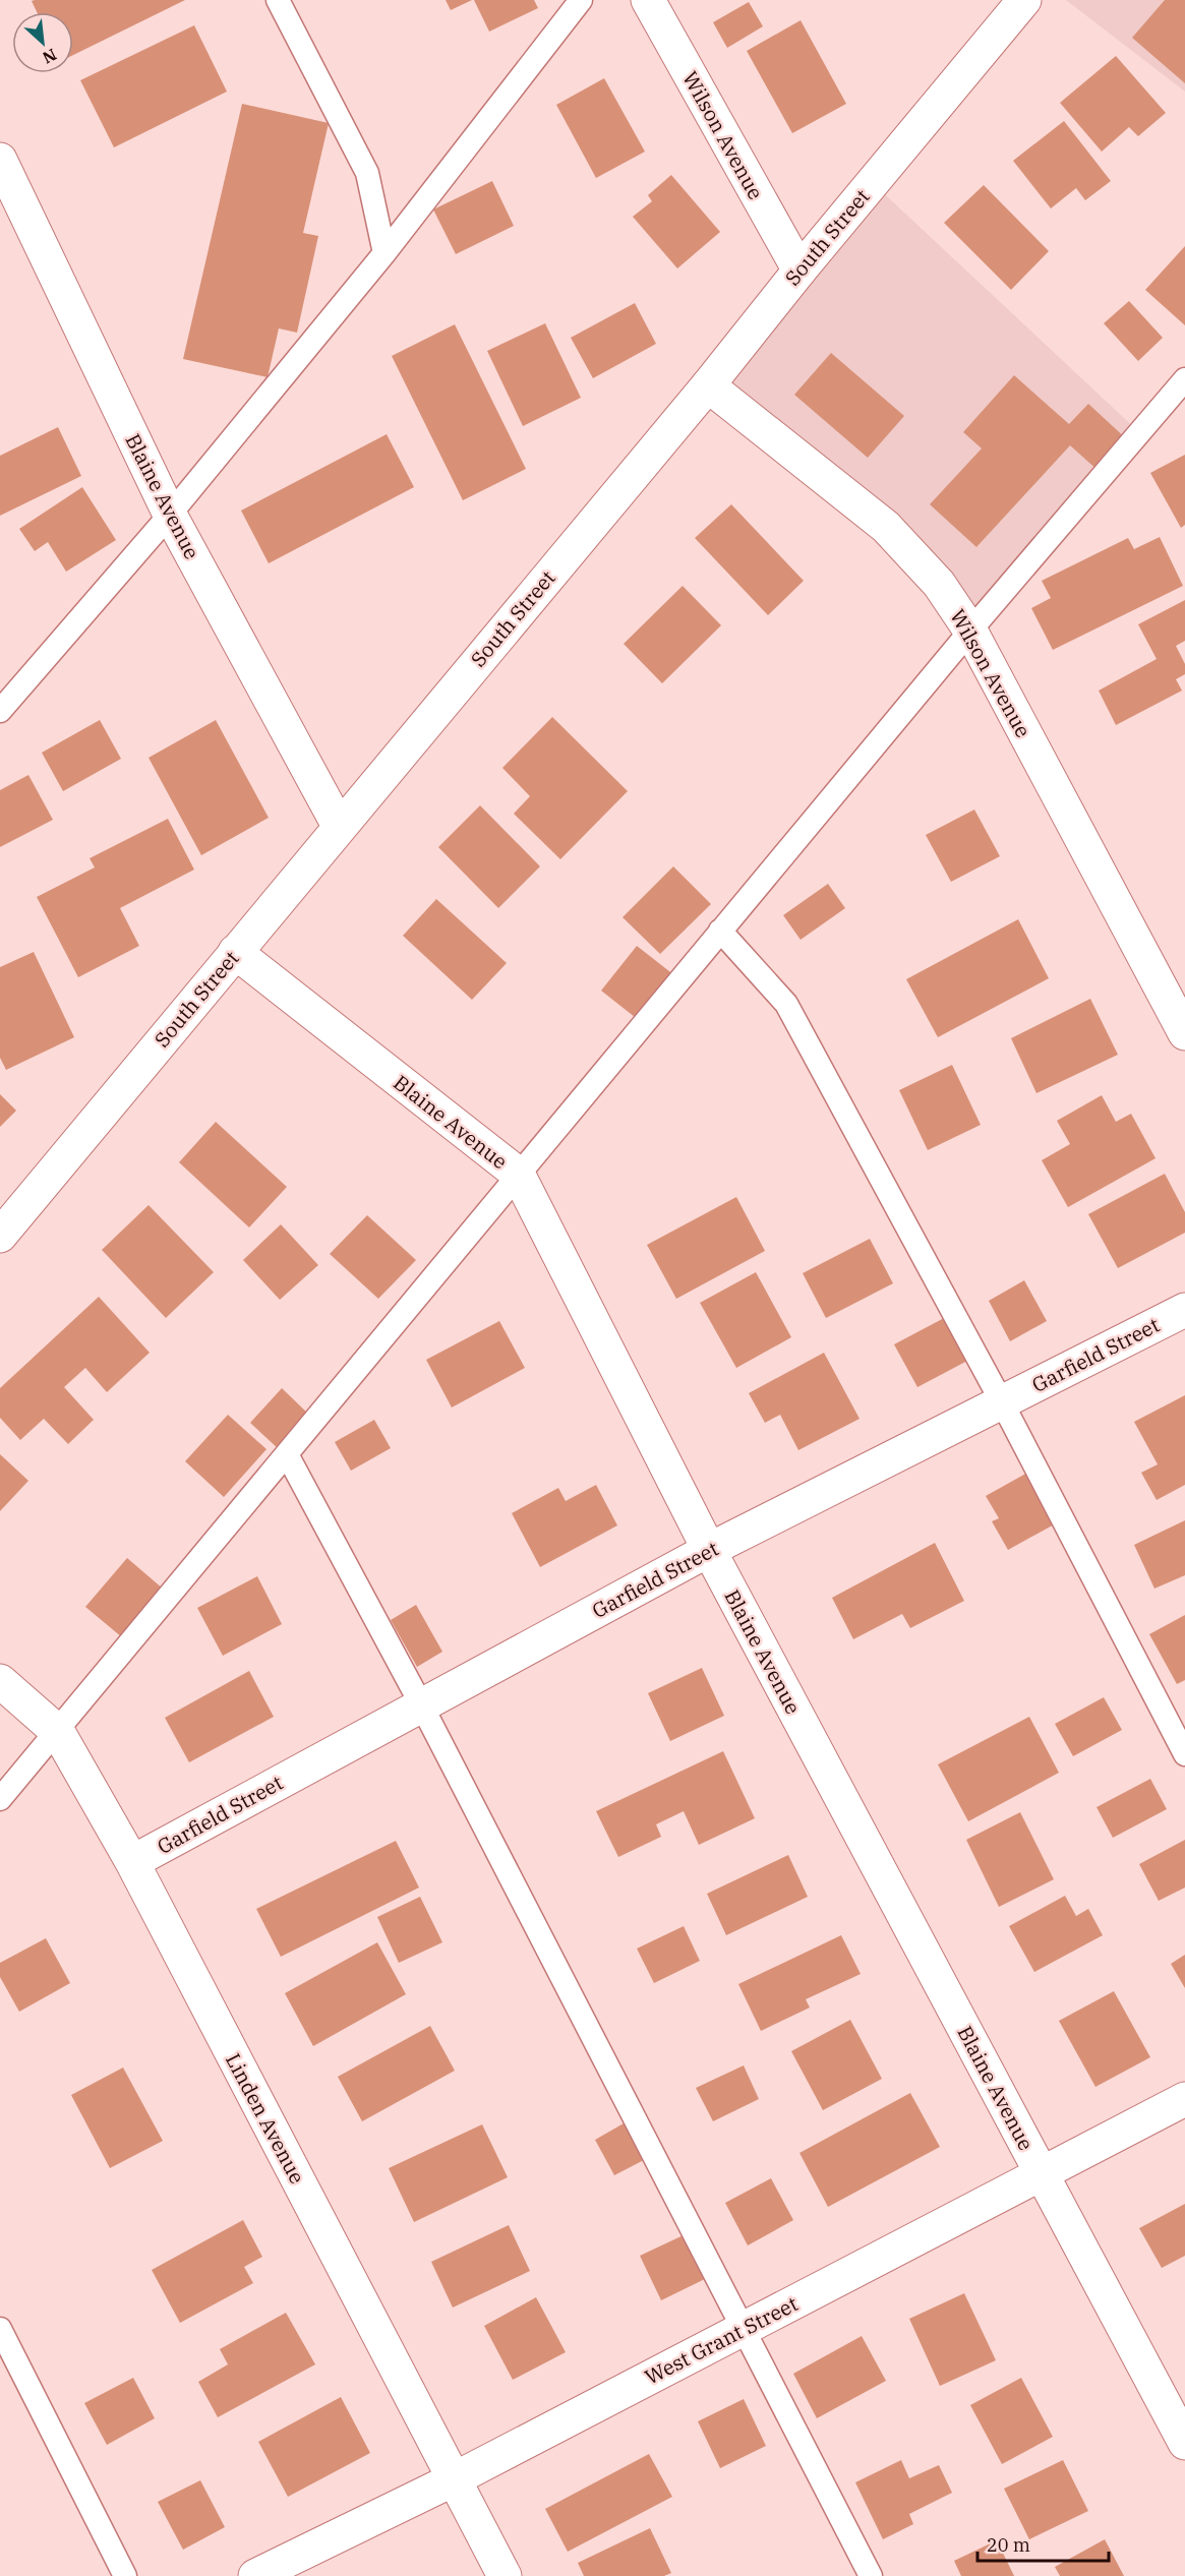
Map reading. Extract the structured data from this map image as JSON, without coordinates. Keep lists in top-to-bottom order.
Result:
{
  "streets": {
    "street": [
      "Wilson Avenue",
      "South Street",
      "Blaine Avenue",
      "Garfield Street",
      "Linden Avenue",
      "West Grant Street"
    ]
  },
  "crossings": [
    ["Wilson Avenue", "South Street"],
    ["South Street", "Blaine Avenue"],
    ["Blaine Avenue", "Garfield Street"],
    ["Blaine Avenue", "West Grant Street"],
    ["Garfield Street", "Linden Avenue"],
    ["Linden Avenue", "West Grant Street"]
  ],
  "scale_bar": "20 m",
  "north": "bottom right"
}
